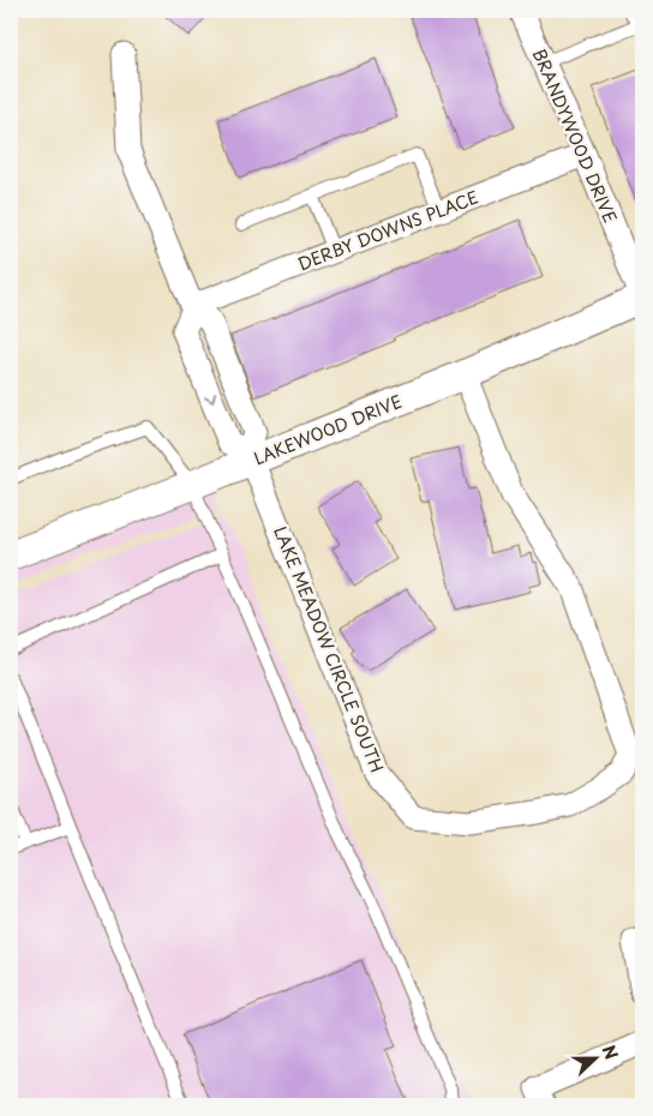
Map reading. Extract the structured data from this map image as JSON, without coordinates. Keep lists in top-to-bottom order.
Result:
{
  "streets": {
    "street": [
      "BRANDYWOOD DRIVE",
      "DERBY DOWNS PLACE",
      "LAKEWOOD DRIVE",
      "LAKE MEADOW CIRCLE SOUTH"
    ]
  },
  "crossings": [
    ["BRANDYWOOD DRIVE", "DERBY DOWNS PLACE"],
    ["BRANDYWOOD DRIVE", "LAKEWOOD DRIVE"],
    ["LAKEWOOD DRIVE", "LAKE MEADOW CIRCLE SOUTH"]
  ],
  "north": "right"
}
